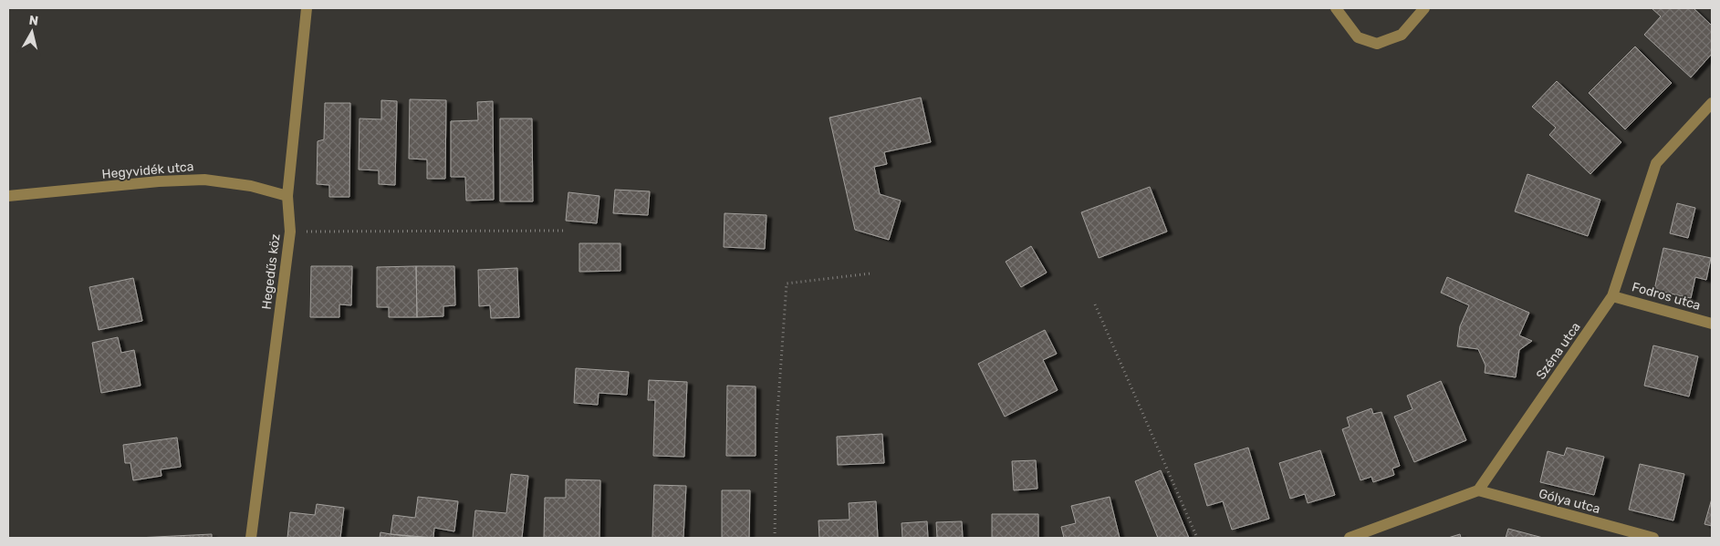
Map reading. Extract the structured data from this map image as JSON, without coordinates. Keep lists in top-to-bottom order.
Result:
{
  "streets": {
    "street": [
      "Hegyvidék utca",
      "Hegedűs köz",
      "Fodros utca",
      "Széna utca",
      "Gólya utca"
    ]
  },
  "crossings": [
    ["Hegyvidék utca", "Hegedűs köz"],
    ["Fodros utca", "Széna utca"],
    ["Széna utca", "Gólya utca"]
  ],
  "north": "top"
}
